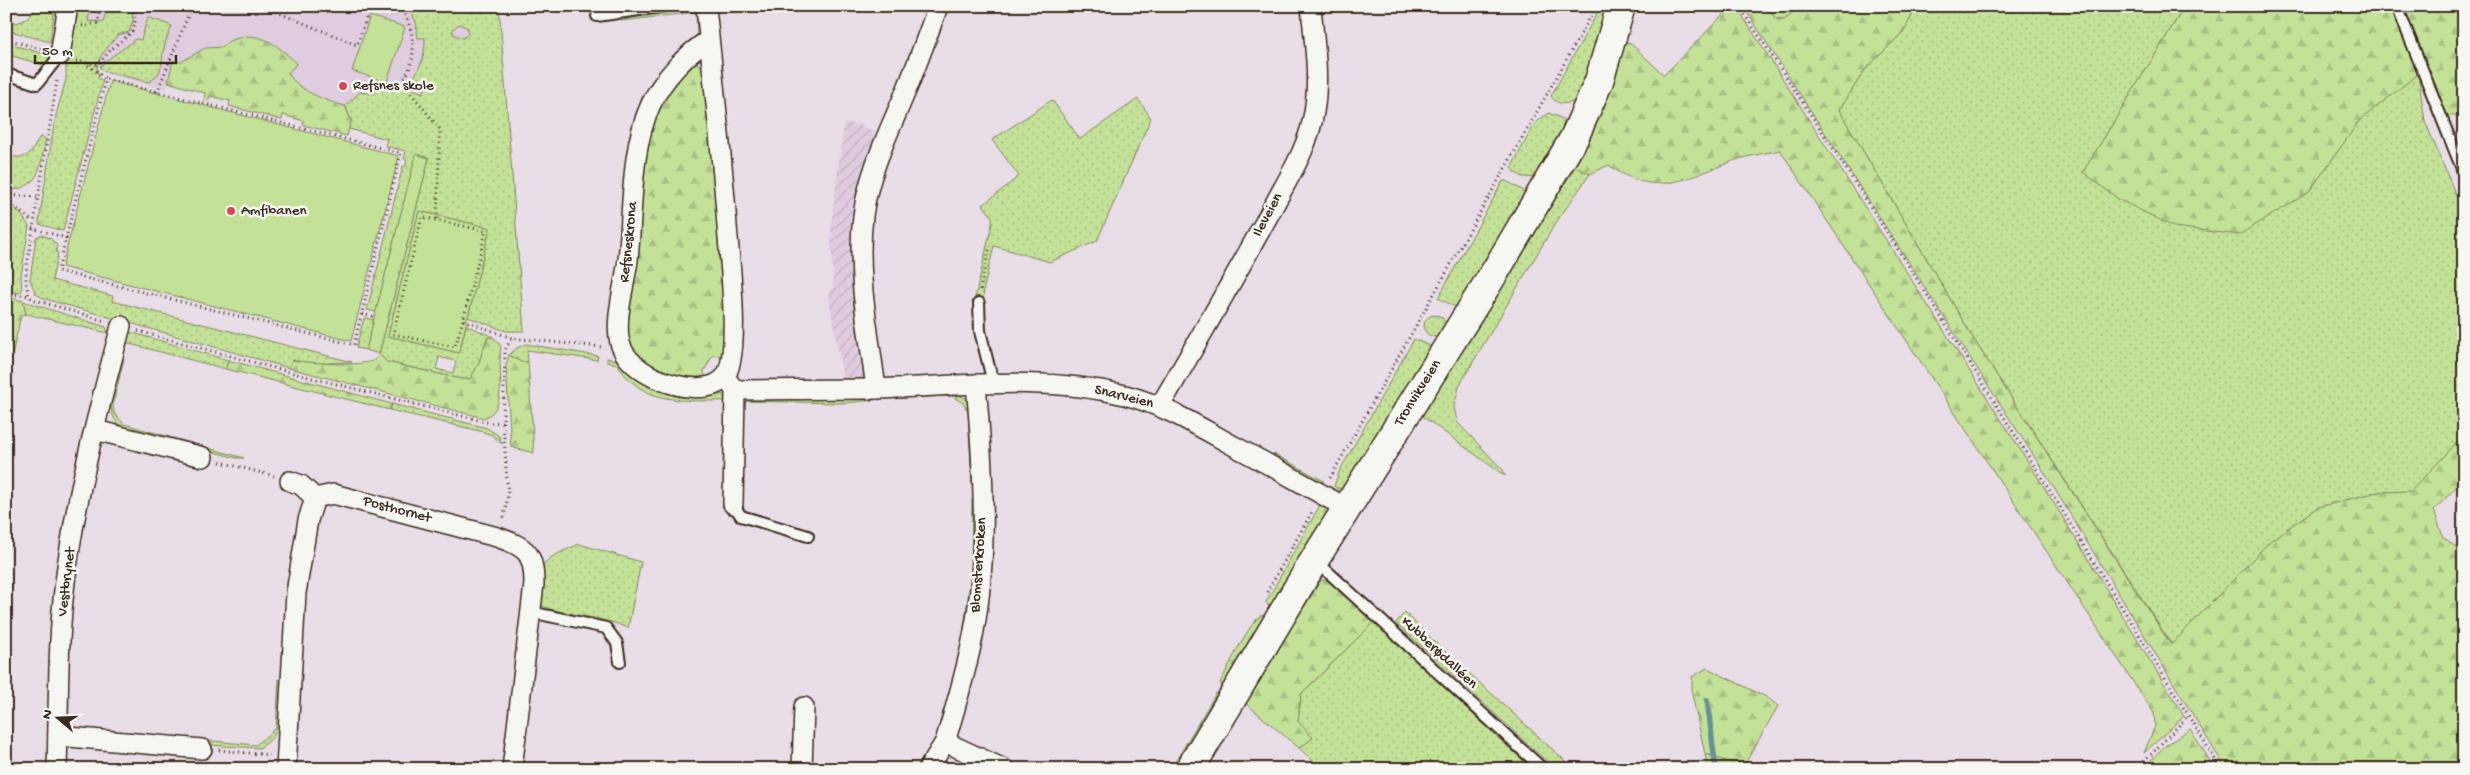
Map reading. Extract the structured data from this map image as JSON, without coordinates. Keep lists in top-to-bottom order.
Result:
{
  "streets": {
    "street": [
      "Ileveien",
      "Refsneskrona",
      "Tronvikveien",
      "Snarveien",
      "Posthornet",
      "Blomsterkroken",
      "Vestbrynet"
    ],
    "lane": ["Kubberødalléen"]
  },
  "crossings": [
    ["Ileveien", "Snarveien"],
    ["Refsneskrona", "Snarveien"],
    ["Tronvikveien", "Snarveien"],
    ["Tronvikveien", "Kubberødalléen"],
    ["Snarveien", "Blomsterkroken"]
  ],
  "places": ["Refsnes skole", "Amfibanen"],
  "scale_bar": "50 m",
  "north": "left"
}
